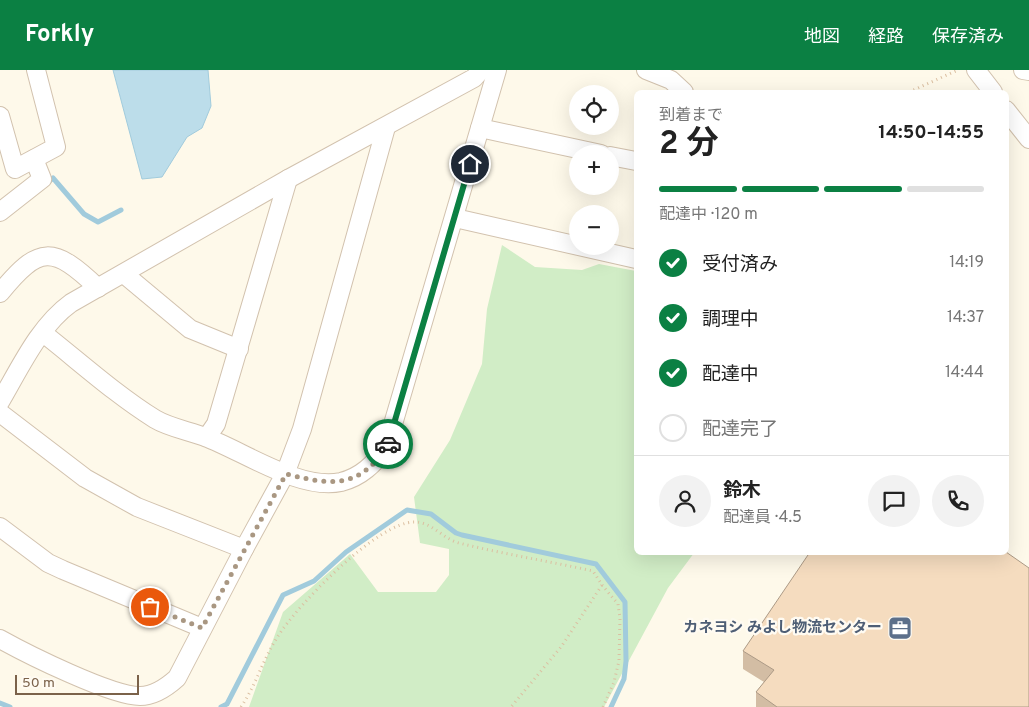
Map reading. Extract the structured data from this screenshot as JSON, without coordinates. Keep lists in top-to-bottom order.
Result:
{
  "places": {
    "office": ["カネヨシ みよし物流センター"]
  },
  "scale_bar": "50 m",
  "page": {
    "header": "Forkly",
    "nav": ["地図", "経路", "保存済み"],
    "map_buttons": ["+", "−"],
    "heading": ["2 分", "到着まで", "14:50–14:55"],
    "panel": ["鈴木", "配達員 · 4.5"],
    "bar": "配達中 · 120 m",
    "list": [
      ["受付済み", "14:19"],
      ["調理中", "14:37"],
      ["配達中", "14:44"],
      "配達完了"
    ],
    "scale": "50 m"
  }
}
